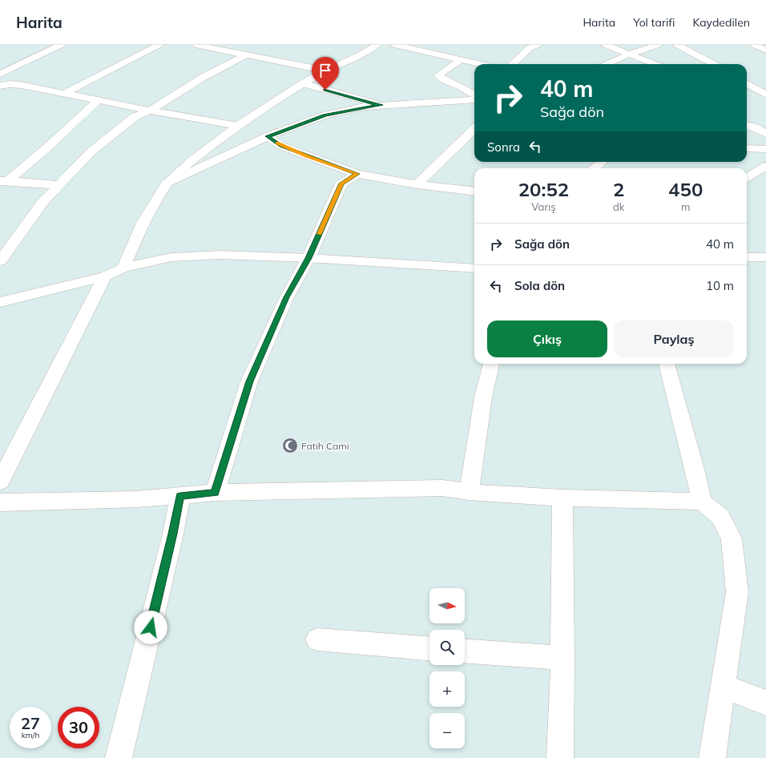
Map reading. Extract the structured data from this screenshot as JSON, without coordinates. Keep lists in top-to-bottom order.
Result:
{
  "places": {
    "mosque": ["Fatih Cami"]
  },
  "north": "right",
  "page": {
    "header": "Harita",
    "nav": ["Harita", "Yol tarifi", "Kaydedilen"],
    "turn": ["40 m", "Sağa dön"],
    "then": "Sonra",
    "eta": [
      "20:52",
      "Varış",
      "2",
      "dk",
      "450",
      "m"
    ],
    "list": [
      {
        "name": "Sağa dön",
        "value": "40 m"
      },
      {
        "name": "Sola dön",
        "value": "10 m"
      }
    ],
    "buttons": ["Çıkış", "Paylaş"],
    "map_buttons": ["+", "−"],
    "speed": "27 km/h",
    "limit": "30"
  }
}
